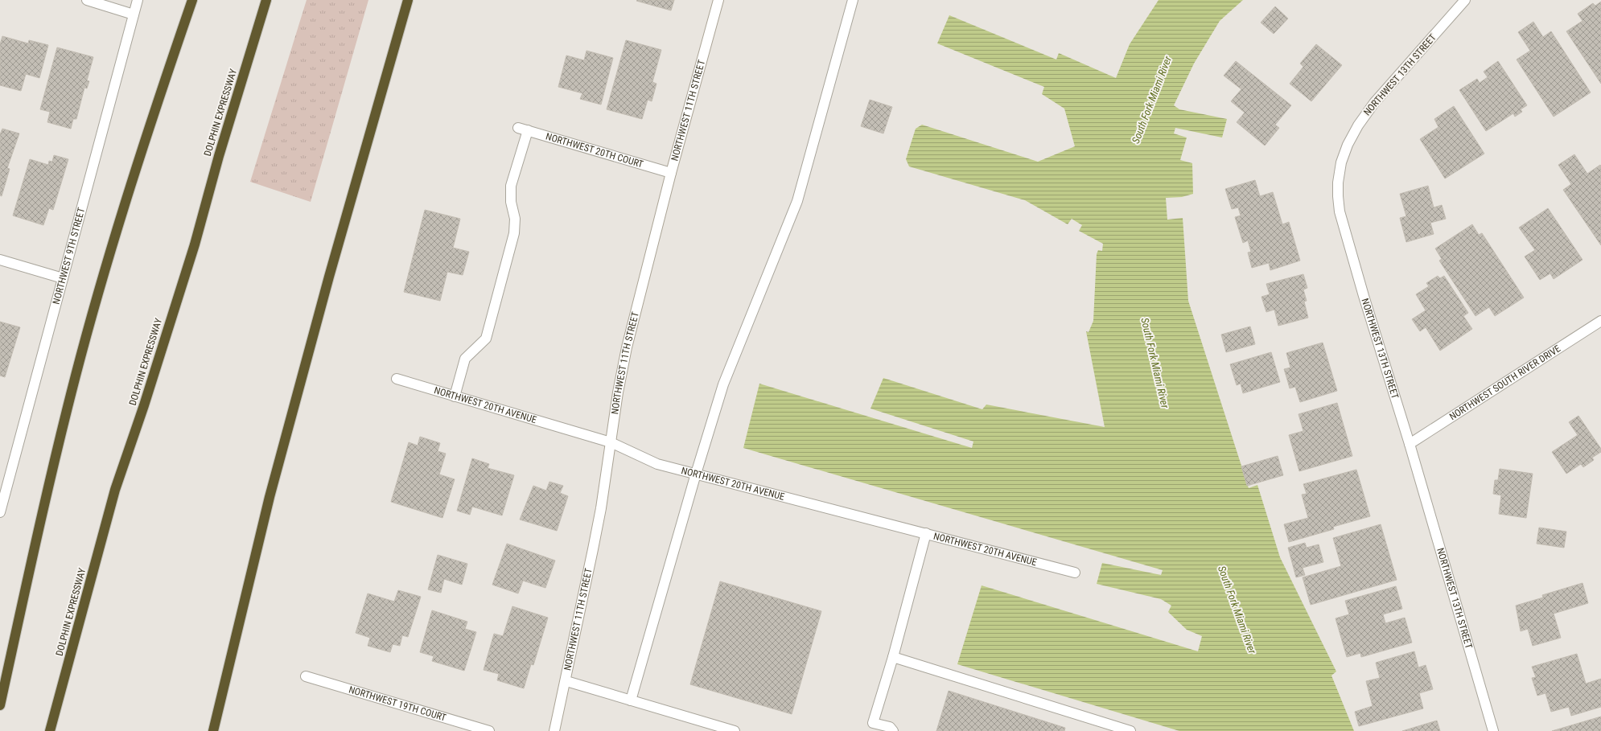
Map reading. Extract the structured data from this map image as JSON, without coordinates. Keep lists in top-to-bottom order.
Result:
{
  "streets": {
    "highway": ["DOLPHIN EXPRESSWAY"],
    "street": [
      "NORTHWEST 13TH STREET",
      "NORTHWEST 11TH STREET",
      "NORTHWEST 20TH COURT",
      "NORTHWEST 9TH STREET",
      "NORTHWEST SOUTH RIVER DRIVE",
      "NORTHWEST 20TH AVENUE",
      "NORTHWEST 19TH COURT"
    ]
  },
  "crossings": [
    ["NORTHWEST 13TH STREET", "NORTHWEST SOUTH RIVER DRIVE"],
    ["NORTHWEST 11TH STREET", "NORTHWEST 20TH COURT"],
    ["NORTHWEST 11TH STREET", "NORTHWEST 20TH AVENUE"]
  ],
  "water": ["South Fork Miami River"]
}
